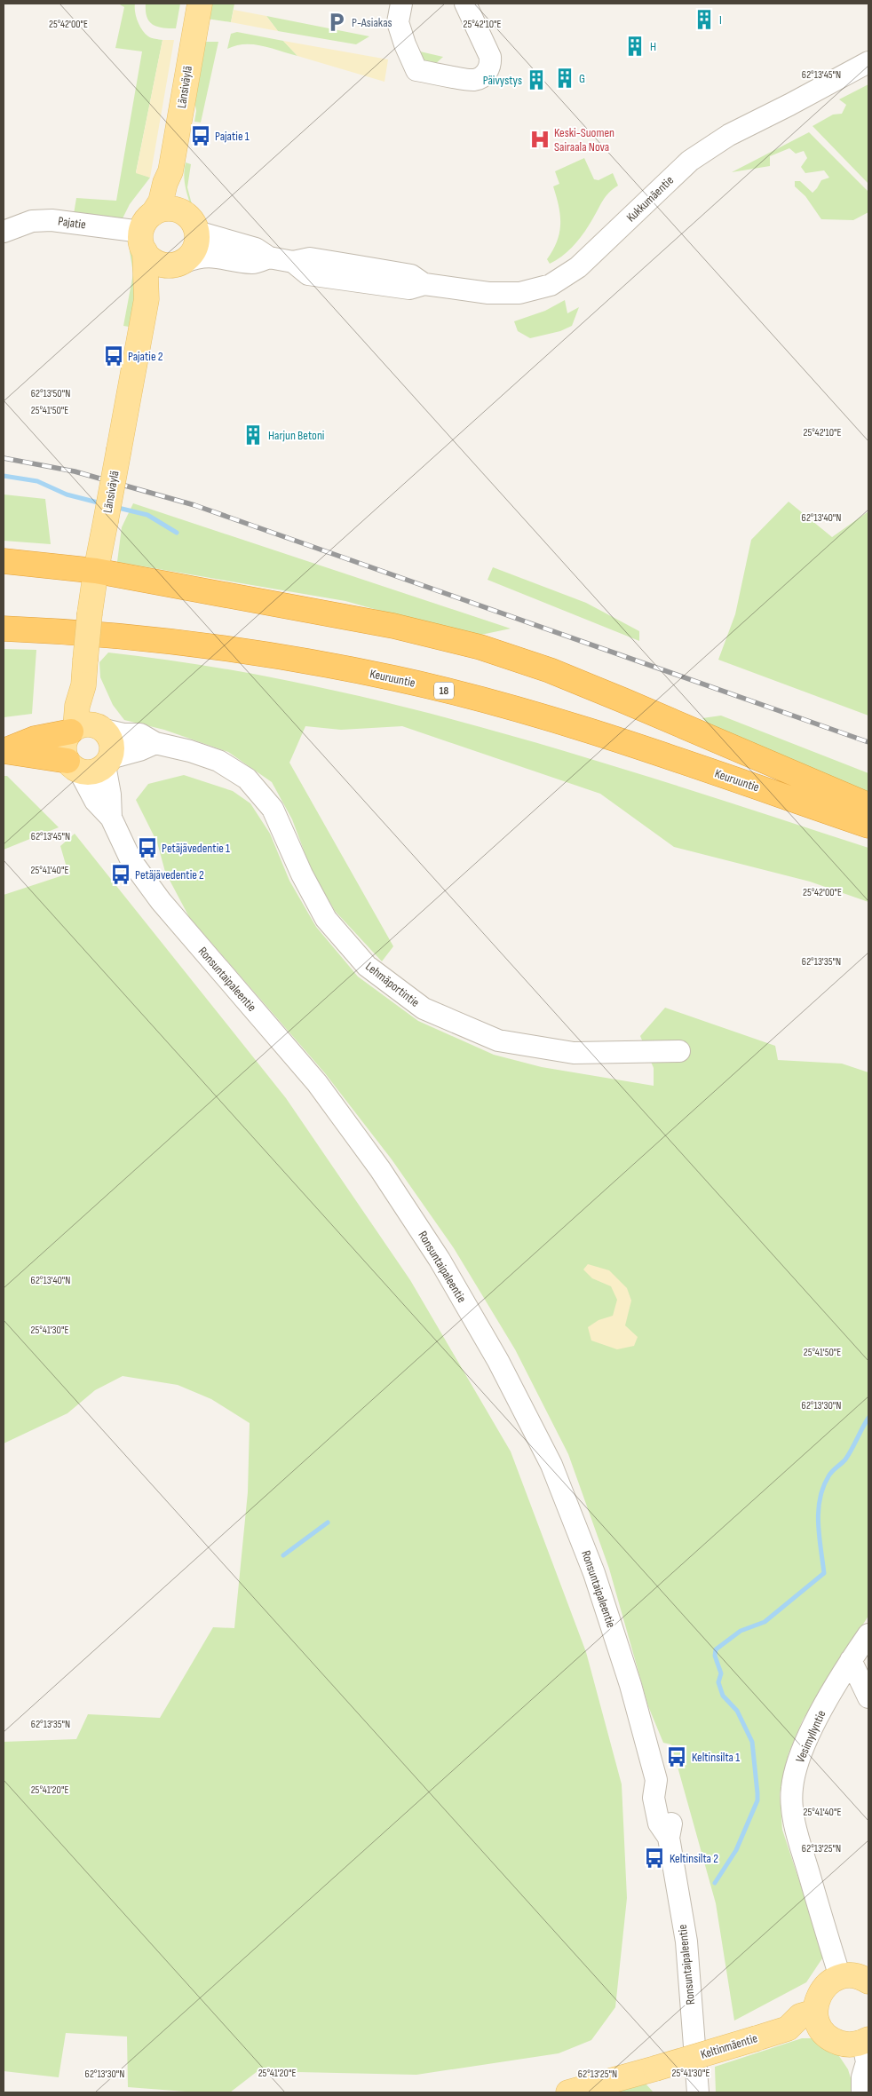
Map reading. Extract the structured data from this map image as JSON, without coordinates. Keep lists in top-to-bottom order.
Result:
{
  "streets": {
    "highway": ["Keuruuntie", "18"],
    "main road": ["Länsiväylä", "Keltinmäentie"],
    "street": [
      "Kukkumäentie",
      "Pajatie",
      "Ronsuntaipaleentie",
      "Lehmäportintie",
      "Vesimyllyntie"
    ]
  },
  "crossings": [
    ["Länsiväylä", "Kukkumäentie"],
    ["Länsiväylä", "Pajatie"],
    ["Länsiväylä", "Ronsuntaipaleentie"],
    ["Länsiväylä", "Lehmäportintie"],
    ["Kukkumäentie", "Pajatie"],
    ["Ronsuntaipaleentie", "Lehmäportintie"]
  ],
  "places": {
    "building": [
      "I",
      "H",
      "G",
      "Päivystys",
      "Harjun Betoni"
    ],
    "parking": ["P-Asiakas"],
    "bus stop": [
      "Pajatie 1",
      "Pajatie 2",
      "Petäjävedentie 1",
      "Petäjävedentie 2",
      "Keltinsilta 1",
      "Keltinsilta 2"
    ],
    "hospital": ["Keski-Suomen Sairaala Nova"]
  },
  "coordinates": [
    "25°42'00\"E",
    "25°42'10\"E",
    "62°13'45\"N",
    "62°13'50\"N",
    "25°41'50\"E",
    "62°13'40\"N",
    "25°41'40\"E",
    "62°13'35\"N",
    "25°41'30\"E",
    "62°13'30\"N",
    "25°41'20\"E",
    "62°13'25\"N"
  ]
}
